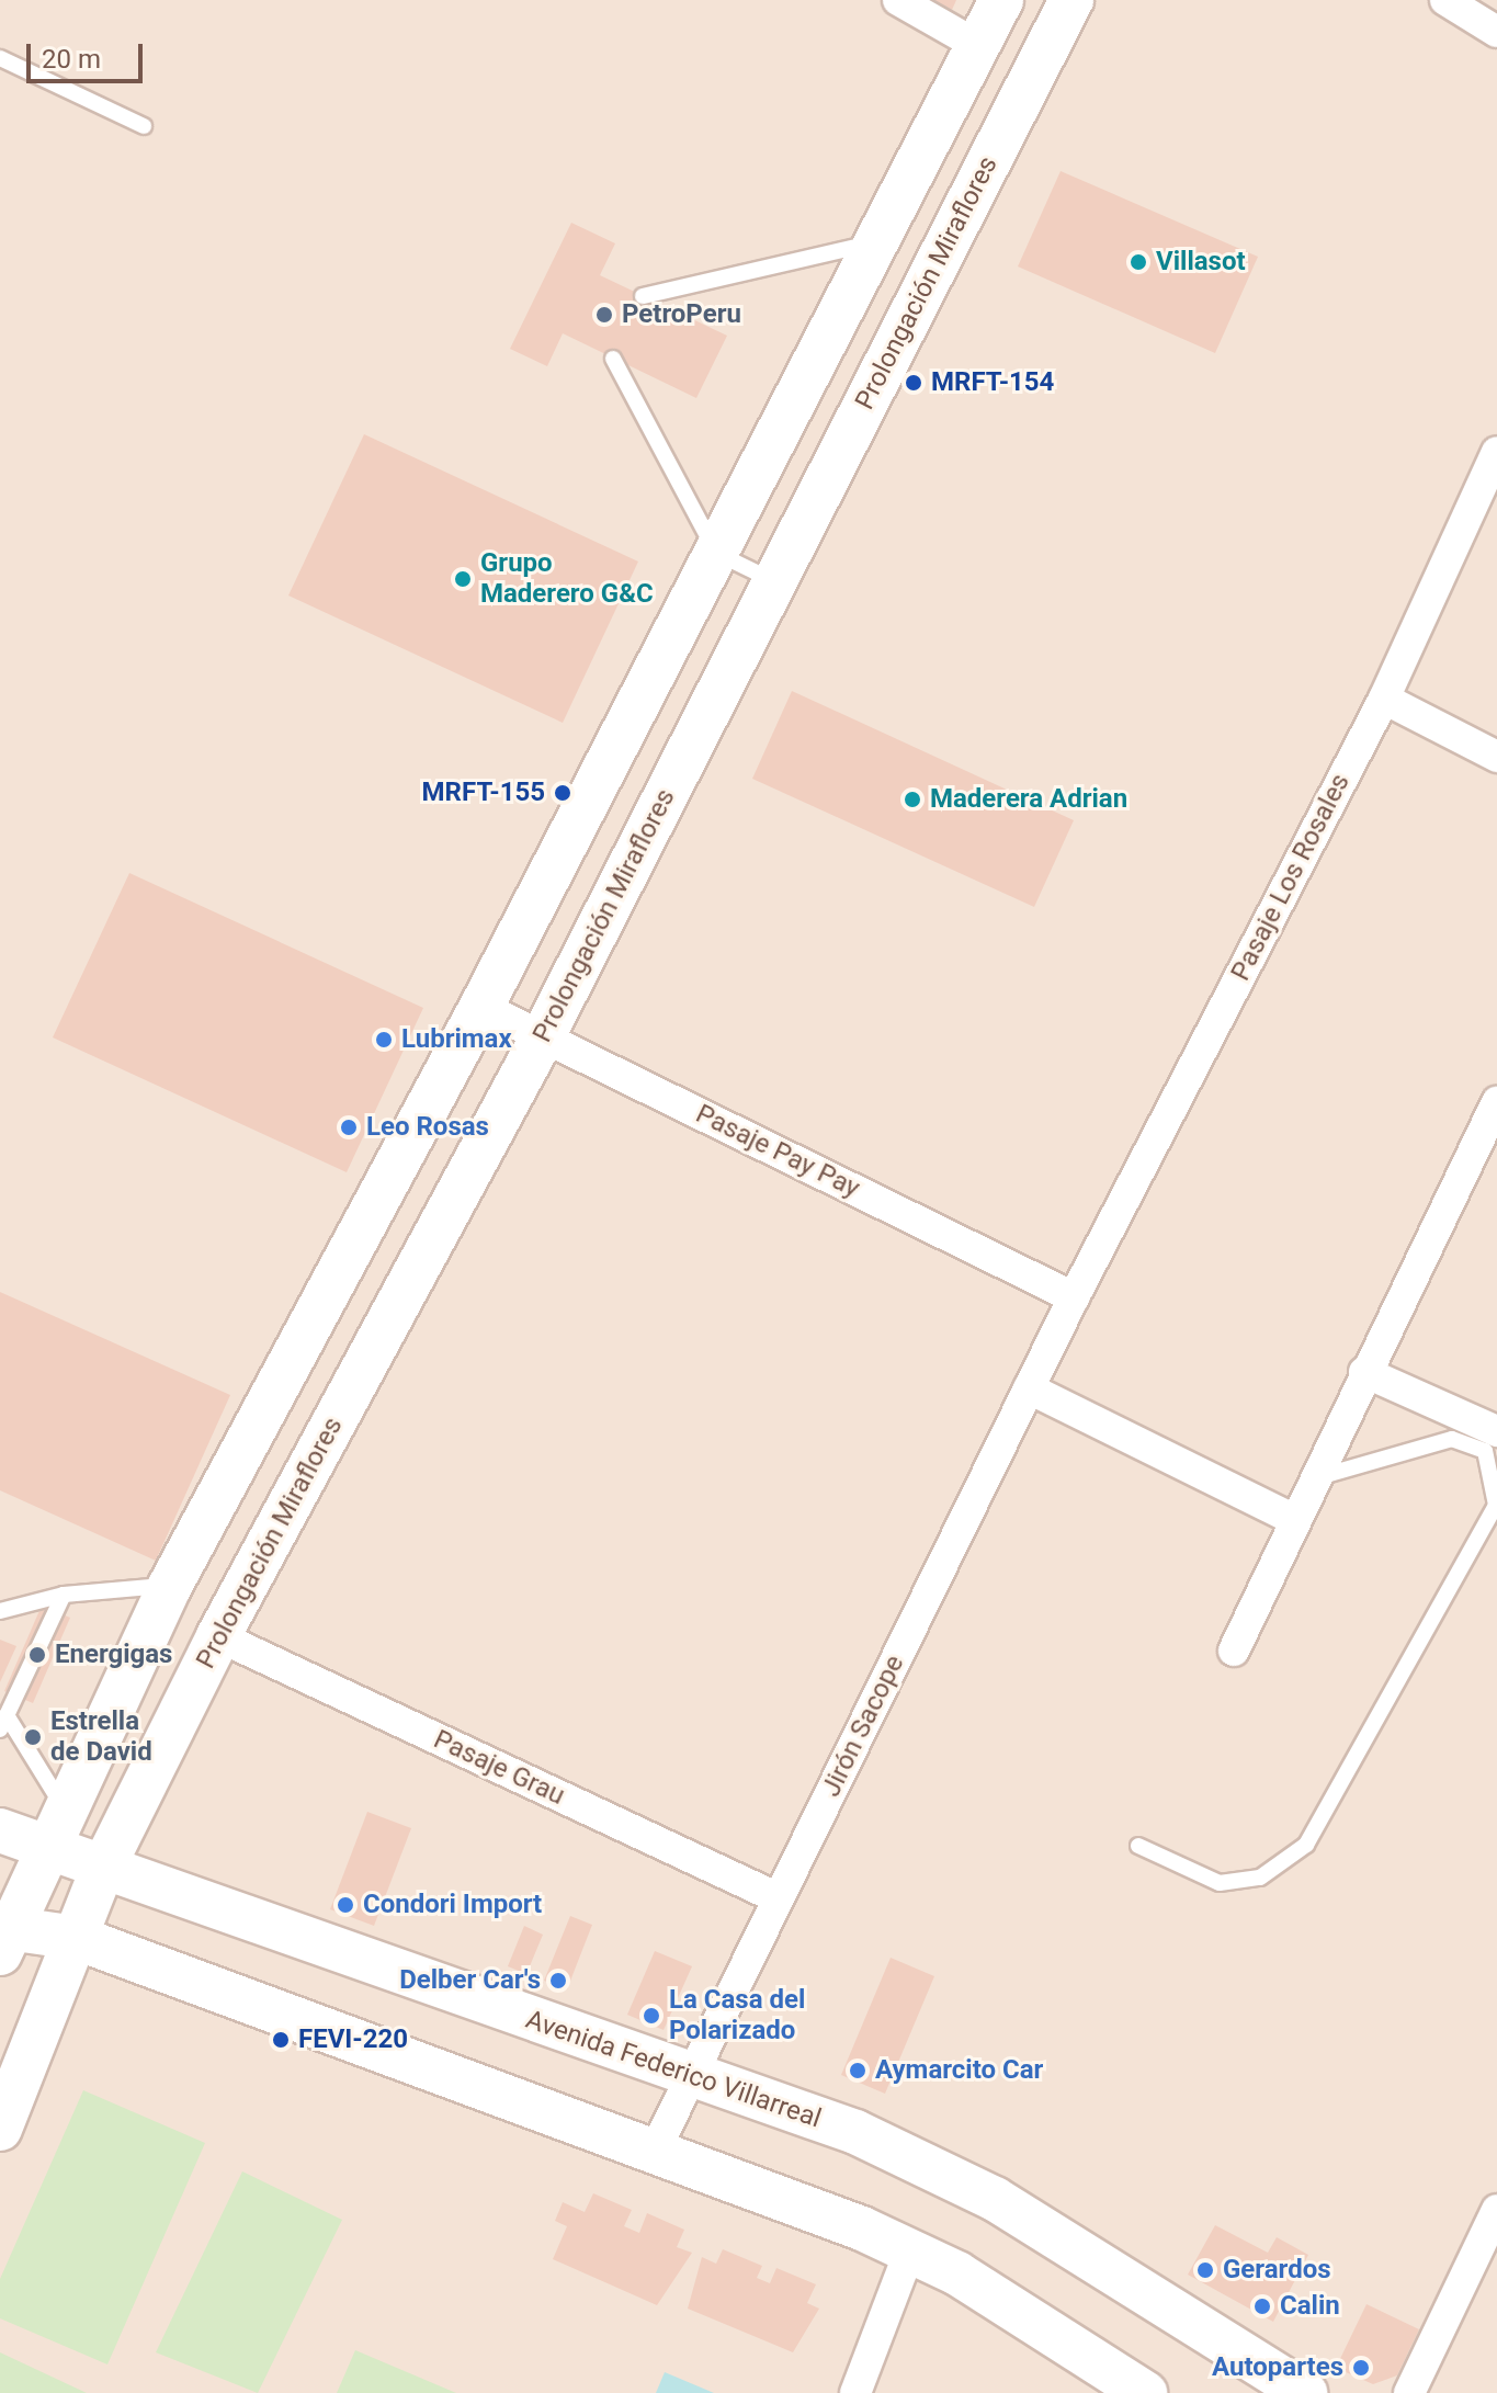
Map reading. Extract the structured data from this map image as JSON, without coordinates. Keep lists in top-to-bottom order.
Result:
{
  "streets": {
    "main road": ["Prolongación Miraflores", "Avenida Federico Villarreal"],
    "street": [
      "Pasaje Los Rosales",
      "Pasaje Pay Pay",
      "Jirón Sacope",
      "Pasaje Grau"
    ]
  },
  "crossings": [
    ["Prolongación Miraflores", "Pasaje Pay Pay"],
    ["Prolongación Miraflores", "Pasaje Grau"],
    ["Prolongación Miraflores", "Avenida Federico Villarreal"],
    ["Pasaje Los Rosales", "Pasaje Pay Pay"],
    ["Pasaje Los Rosales", "Jirón Sacope"],
    ["Pasaje Pay Pay", "Jirón Sacope"],
    ["Jirón Sacope", "Pasaje Grau"],
    ["Jirón Sacope", "Avenida Federico Villarreal"]
  ],
  "places": [
    "Villasot",
    "PetroPeru",
    "MRFT-154",
    "Grupo Maderero G&C",
    "MRFT-155",
    "Maderera Adrian",
    "Lubrimax",
    "Leo Rosas",
    "Energigas",
    "Estrella de David",
    "Condori Import",
    "Delber Car's",
    "La Casa del Polarizado",
    "FEVI-220",
    "Aymarcito Car",
    "Gerardos",
    "Calin",
    "Autopartes"
  ],
  "scale_bar": "20 m"
}
